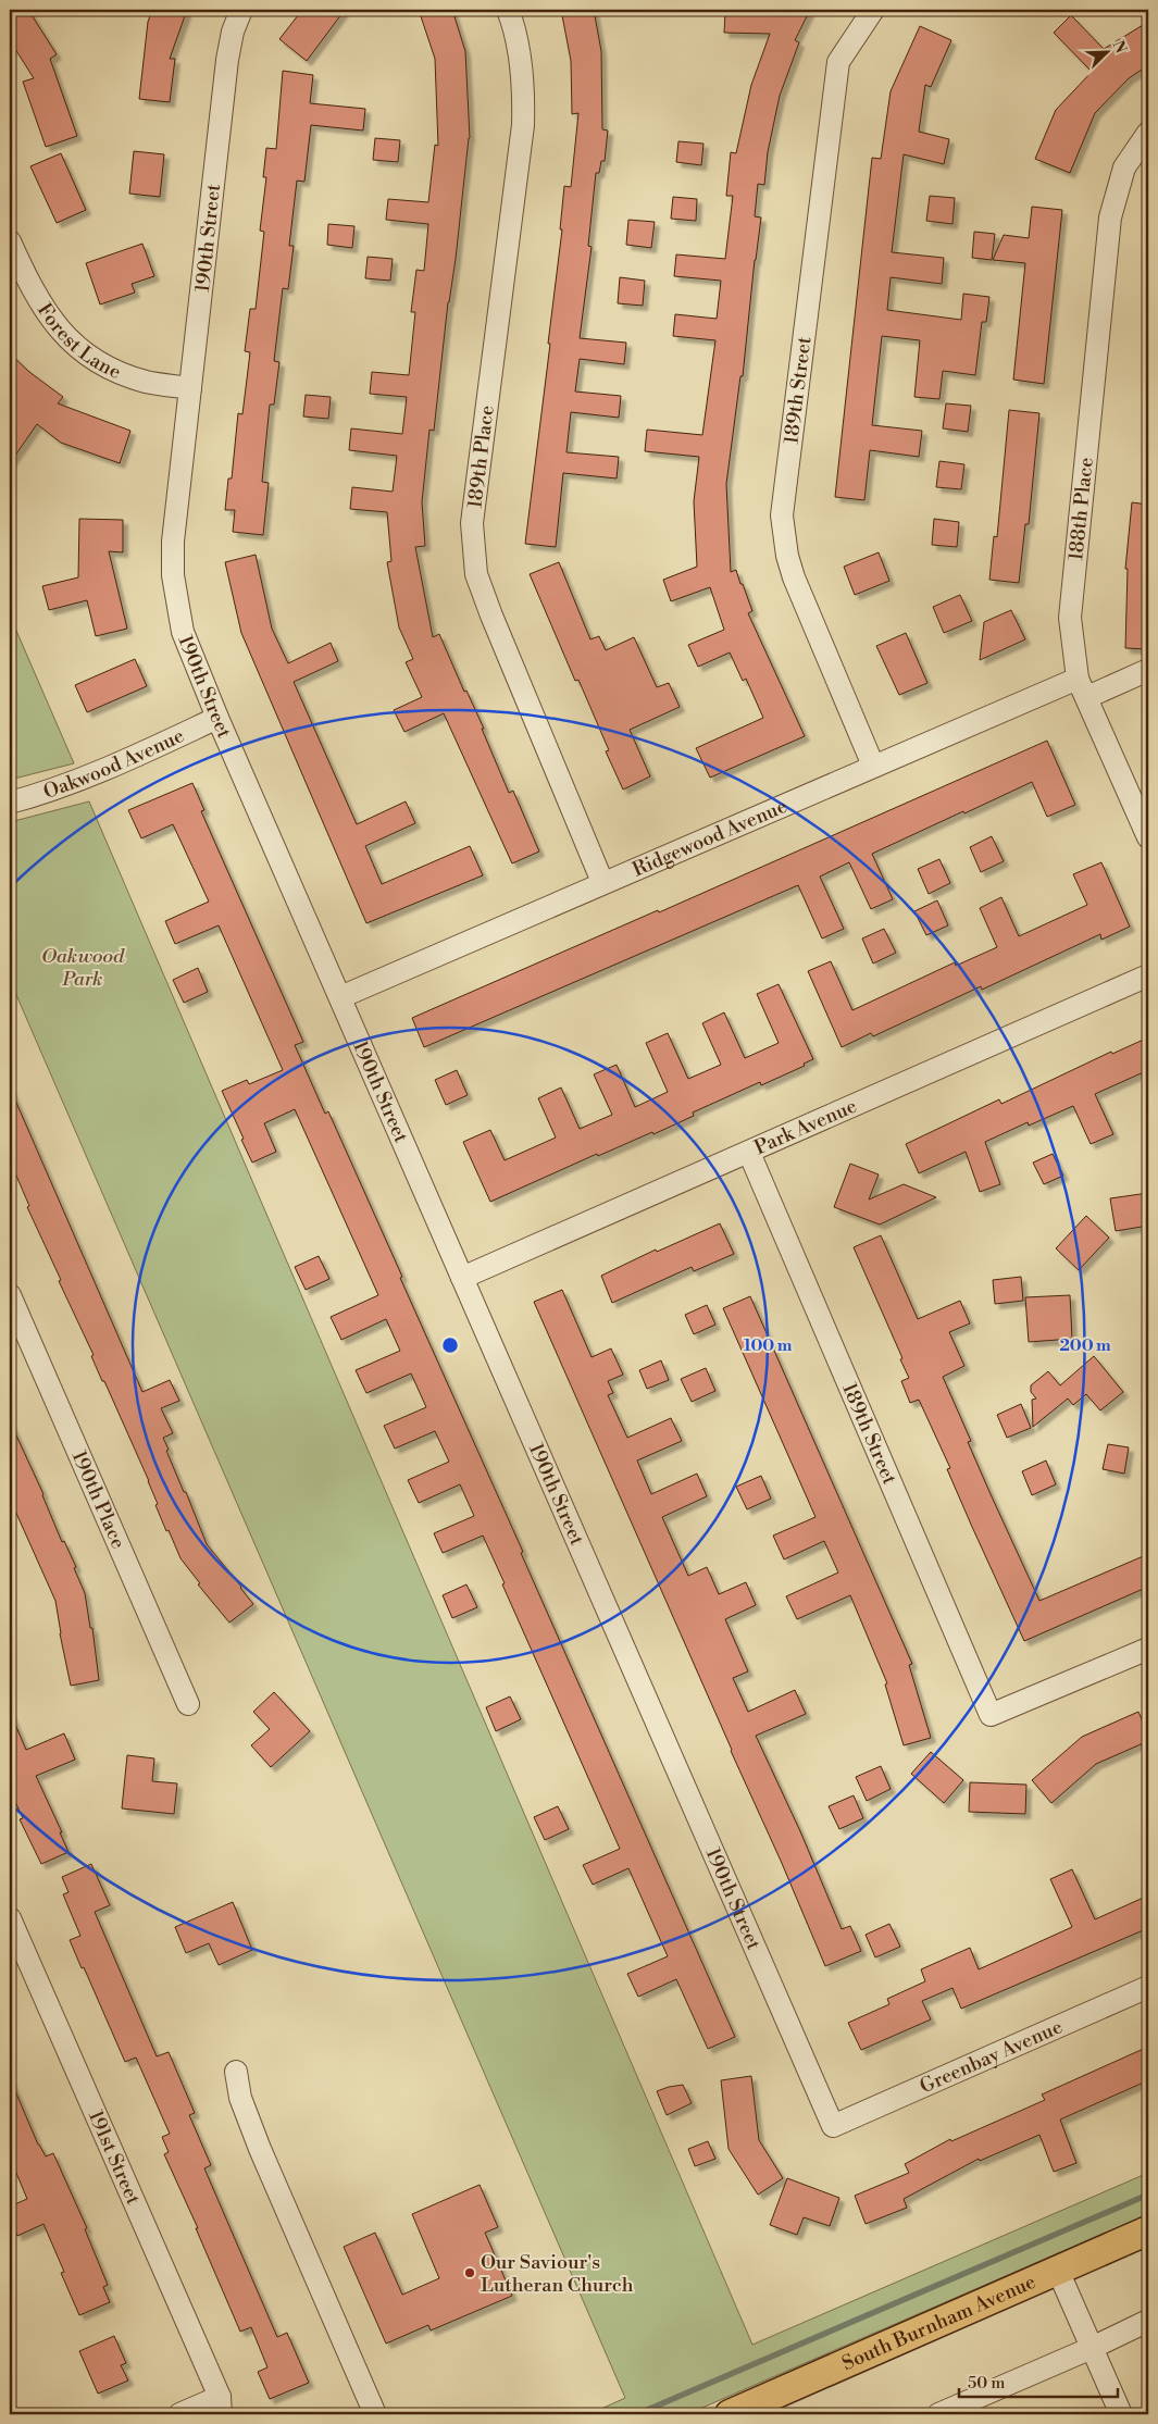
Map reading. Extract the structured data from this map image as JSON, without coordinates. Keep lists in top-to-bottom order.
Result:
{
  "streets": {
    "main road": ["South Burnham Avenue"],
    "street": [
      "190th Street",
      "Forest Lane",
      "189th Street",
      "189th Place",
      "188th Place",
      "Oakwood Avenue",
      "Ridgewood Avenue",
      "Park Avenue",
      "190th Place",
      "Greenbay Avenue",
      "191st Street"
    ]
  },
  "crossings": [
    ["190th Street", "Forest Lane"],
    ["190th Street", "Oakwood Avenue"],
    ["190th Street", "Ridgewood Avenue"],
    ["190th Street", "Park Avenue"],
    ["190th Street", "Greenbay Avenue"],
    ["189th Street", "Ridgewood Avenue"],
    ["189th Street", "Park Avenue"],
    ["189th Place", "Ridgewood Avenue"],
    ["188th Place", "Ridgewood Avenue"]
  ],
  "parks": ["Oakwood Park"],
  "places": ["Our Saviour's Lutheran Church"],
  "scale_bar": "50 m",
  "north": "top right",
  "rings": ["100 m", "200 m"]
}
